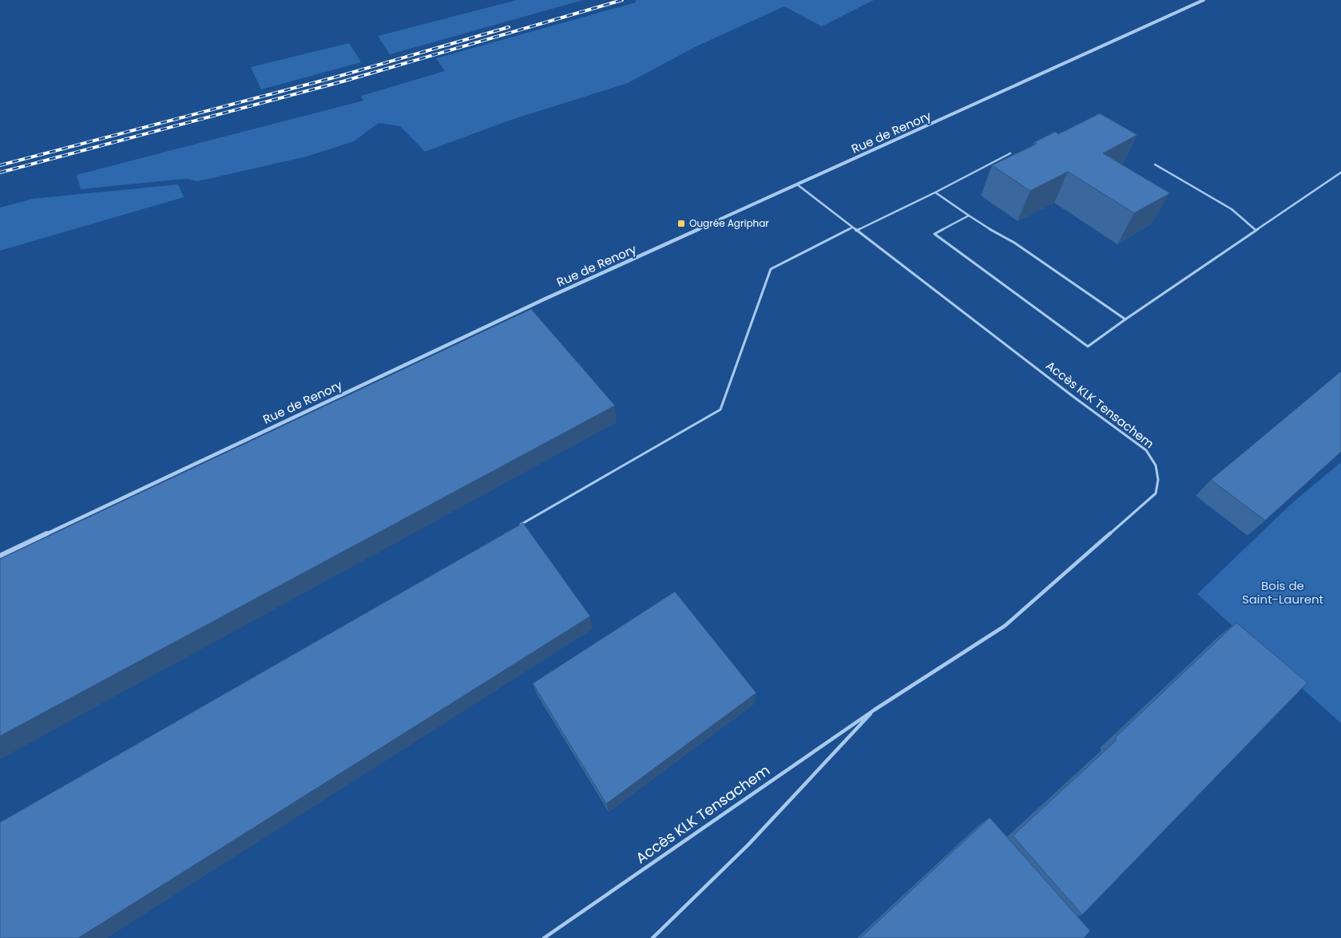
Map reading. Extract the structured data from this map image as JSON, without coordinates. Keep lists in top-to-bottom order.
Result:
{
  "streets": {
    "street": ["Rue de Renory"],
    "lane": ["Accès KLK Tensachem"]
  },
  "crossings": [
    ["Rue de Renory", "Accès KLK Tensachem"]
  ],
  "parks": ["Bois de Saint-Laurent"],
  "places": {
    "transit": ["Ougrée Agriphar"]
  }
}
